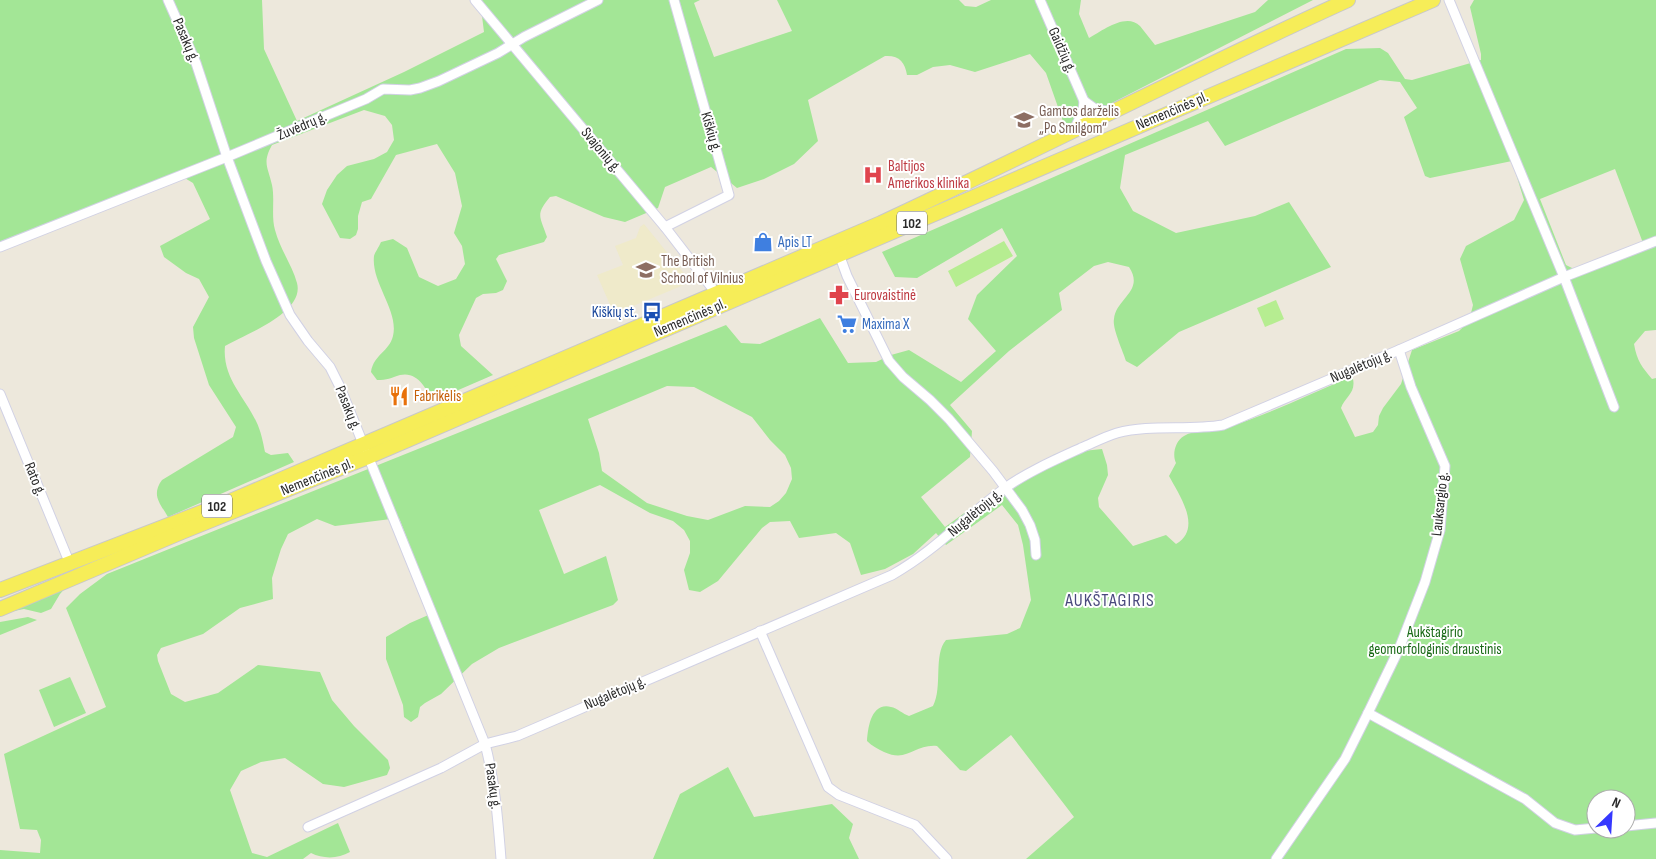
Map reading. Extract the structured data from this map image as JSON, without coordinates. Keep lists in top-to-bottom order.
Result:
{
  "streets": {
    "main road": ["Nemenčinės pl.", "102"],
    "street": [
      "Pasakų g.",
      "Gaidžių g.",
      "Žuvėdrų g.",
      "Kiškių g.",
      "Svajonių g.",
      "Nugalėtojų g.",
      "Rato g.",
      "Lauksargio g."
    ]
  },
  "crossings": [
    ["Pasakų g.", "Nemenčinės pl."],
    ["Pasakų g.", "Žuvėdrų g."],
    ["Pasakų g.", "Nugalėtojų g."],
    ["Nemenčinės pl.", "Svajonių g."],
    ["Nemenčinės pl.", "Rato g."],
    ["Žuvėdrų g.", "Svajonių g."],
    ["Kiškių g.", "Svajonių g."],
    ["Nugalėtojų g.", "Lauksargio g."]
  ],
  "districts": ["AUKŠTAGIRIS"],
  "parks": ["Aukštagirio geomorfologinis draustinis"],
  "places": {
    "school or university": ["Gamtos darželis „Po Smilgom“", "The British School of Vilnius"],
    "hospital": ["Baltijos Amerikos klinika"],
    "shop": ["Apis LT"],
    "pharmacy": ["Eurovaistinė"],
    "bus stop": ["Kiškių st."],
    "supermarket": ["Maxima X"],
    "restaurant": ["Fabrikėlis"]
  },
  "north": "top right"
}
